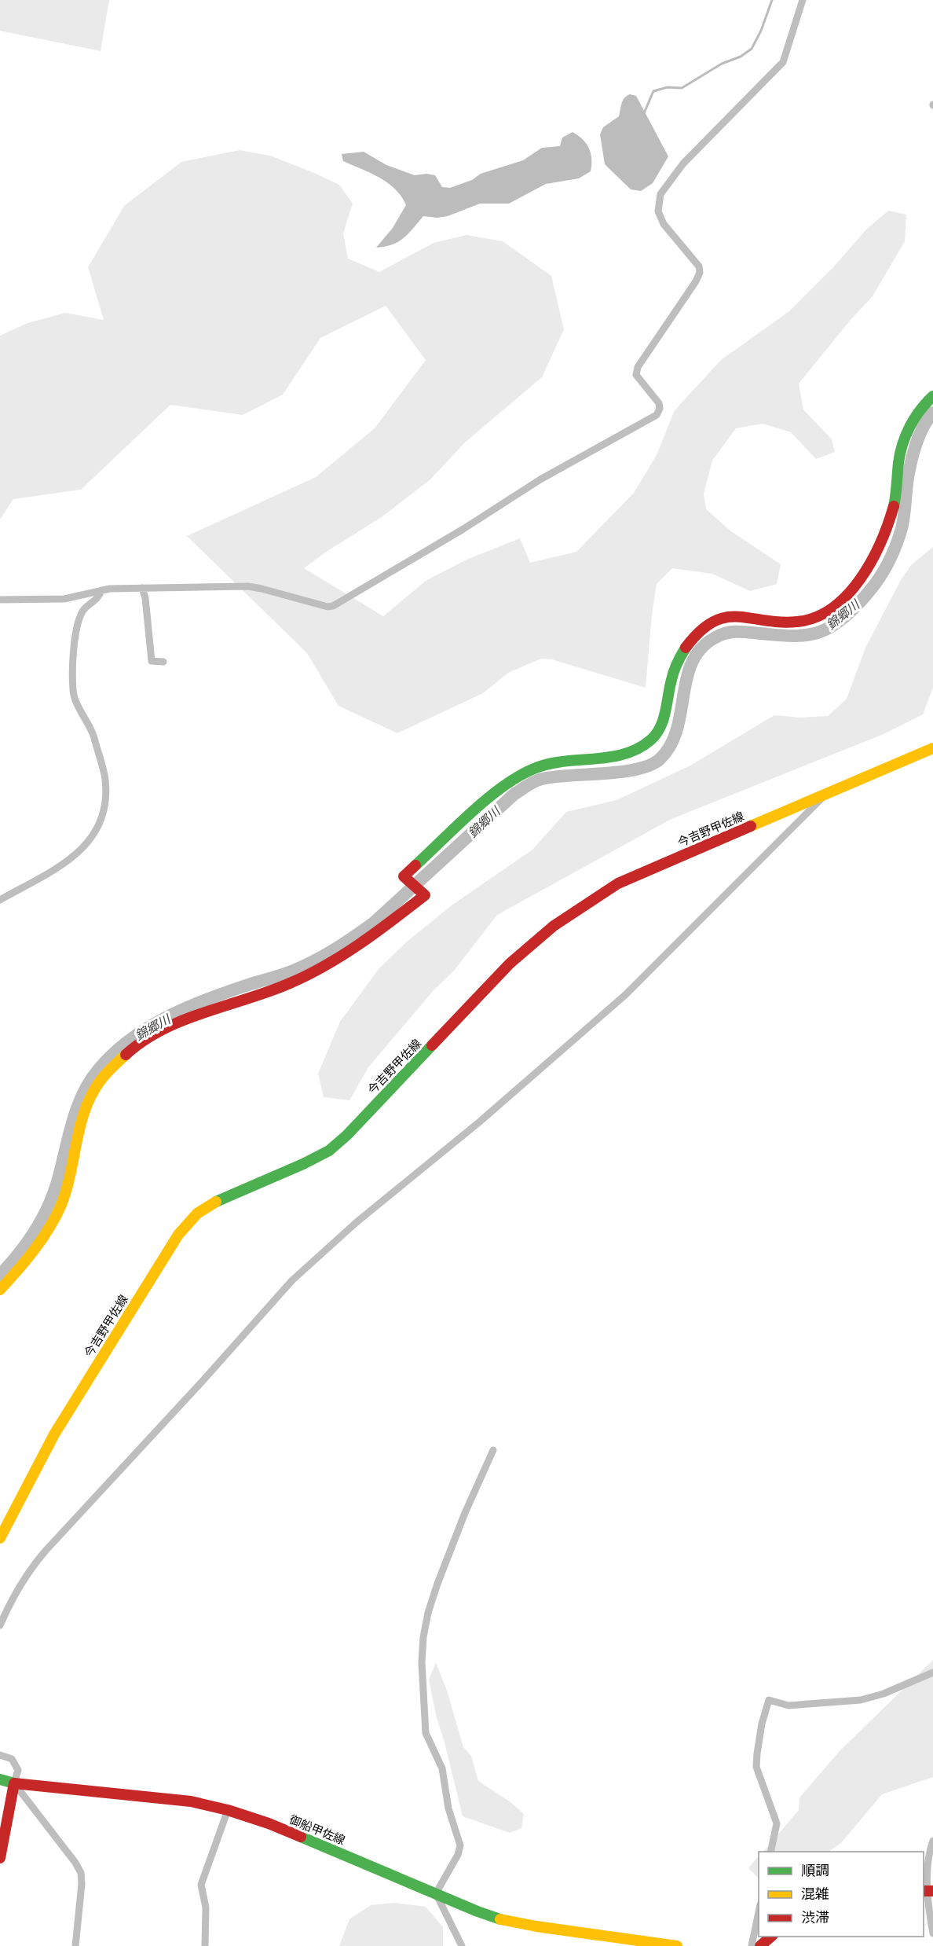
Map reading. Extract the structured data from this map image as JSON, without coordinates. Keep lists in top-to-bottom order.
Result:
{
  "streets": {
    "main road": ["今吉野甲佐線", "御船甲佐線"]
  },
  "water": ["錦郷川"],
  "legend": ["順調", "混雑", "渋滞"]
}
